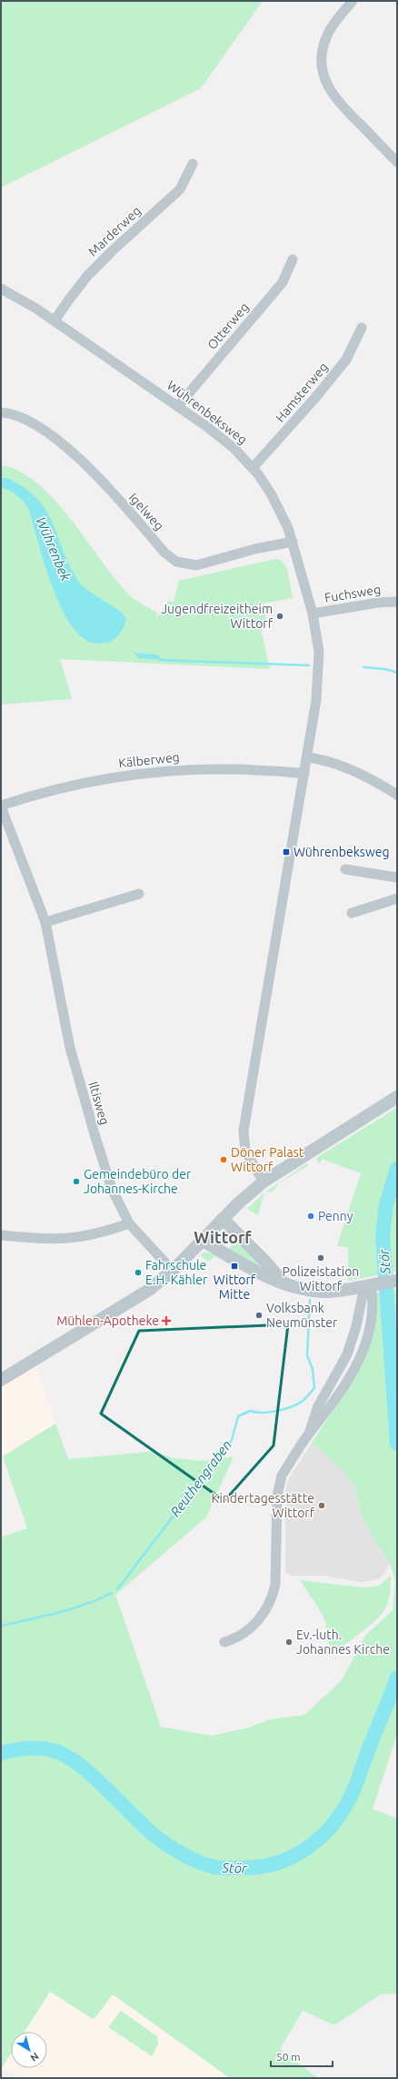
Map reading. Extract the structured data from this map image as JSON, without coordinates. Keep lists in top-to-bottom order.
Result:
{
  "streets": {
    "street": [
      "Marderweg",
      "Otterweg",
      "Hamsterweg",
      "Wührenbeksweg",
      "Igelweg",
      "Fuchsweg",
      "Kälberweg",
      "Iltisweg"
    ]
  },
  "crossings": [
    ["Marderweg", "Wührenbeksweg"],
    ["Otterweg", "Wührenbeksweg"],
    ["Hamsterweg", "Wührenbeksweg"],
    ["Wührenbeksweg", "Igelweg"],
    ["Wührenbeksweg", "Fuchsweg"],
    ["Wührenbeksweg", "Kälberweg"],
    ["Kälberweg", "Iltisweg"]
  ],
  "districts": ["Wittorf"],
  "water": ["Wührenbek", "Stör", "Reuthengraben"],
  "places": {
    "other": [
      "Jugendfreizeitheim Wittorf",
      "Döner Palast Wittorf",
      "Gemeindebüro der Johannes-Kirche",
      "Penny",
      "Polizeistation Wittorf",
      "Fahrschule E.H. Kähler",
      "Volksbank Neumünster",
      "Kindertagesstätte Wittorf",
      "Ev.-luth. Johannes Kirche"
    ],
    "transit": ["Wührenbeksweg", "Wittorf Mitte"],
    "health": ["Mühlen-Apotheke"]
  },
  "scale_bar": "50 m",
  "north": "bottom right"
}
